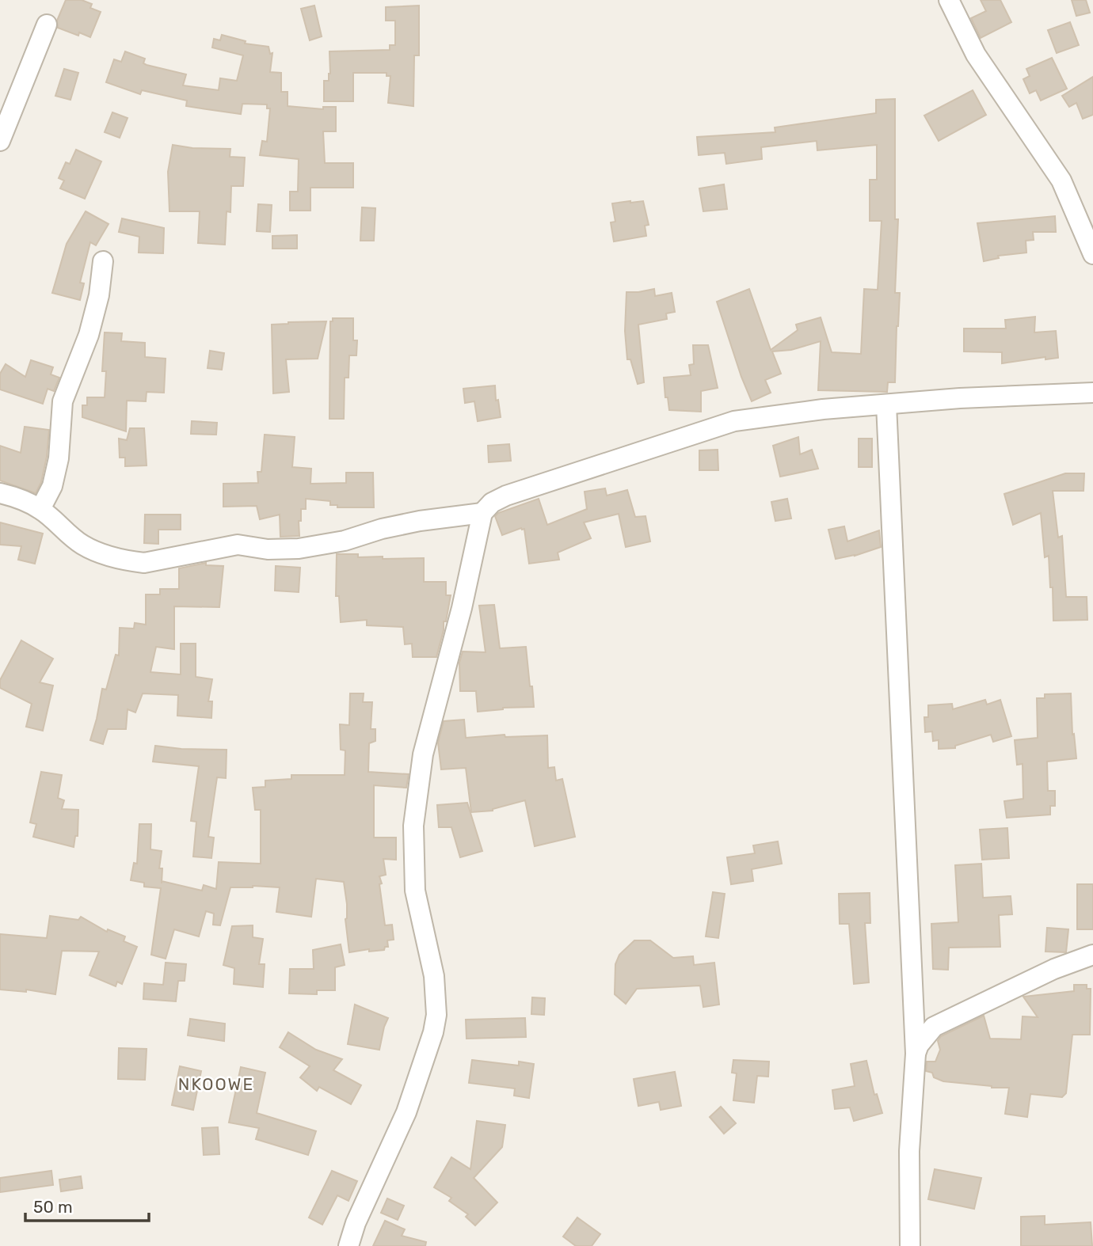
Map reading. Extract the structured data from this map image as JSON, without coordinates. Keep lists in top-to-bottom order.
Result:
{
  "districts": ["NKOOWE"],
  "scale_bar": "50 m"
}
